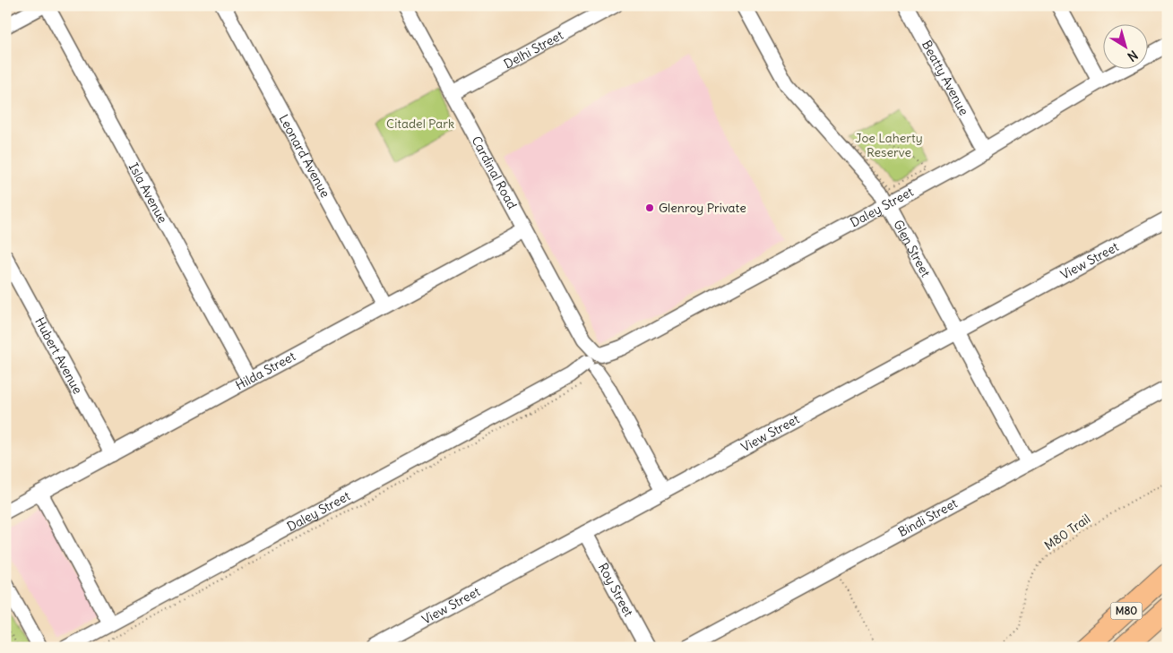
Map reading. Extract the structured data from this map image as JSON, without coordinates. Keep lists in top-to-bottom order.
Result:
{
  "streets": {
    "highway": ["M80"],
    "street": [
      "Delhi Street",
      "Beatty Avenue",
      "Leonard Avenue",
      "Cardinal Road",
      "Isla Avenue",
      "Daley Street",
      "Glen Street",
      "View Street",
      "Hubert Avenue",
      "Hilda Street",
      "Bindi Street",
      "Roy Street"
    ],
    "path": ["M80 Trail"]
  },
  "crossings": [
    ["Delhi Street", "Cardinal Road"],
    ["Beatty Avenue", "Daley Street"],
    ["Leonard Avenue", "Hilda Street"],
    ["Cardinal Road", "Daley Street"],
    ["Cardinal Road", "View Street"],
    ["Cardinal Road", "Hilda Street"],
    ["Isla Avenue", "Hilda Street"],
    ["Daley Street", "Glen Street"],
    ["Glen Street", "View Street"],
    ["Glen Street", "Bindi Street"],
    ["View Street", "Roy Street"],
    ["Hubert Avenue", "Hilda Street"]
  ],
  "parks": ["Citadel Park", "Joe Laherty Reserve"],
  "places": ["Glenroy Private"],
  "north": "bottom right"
}
